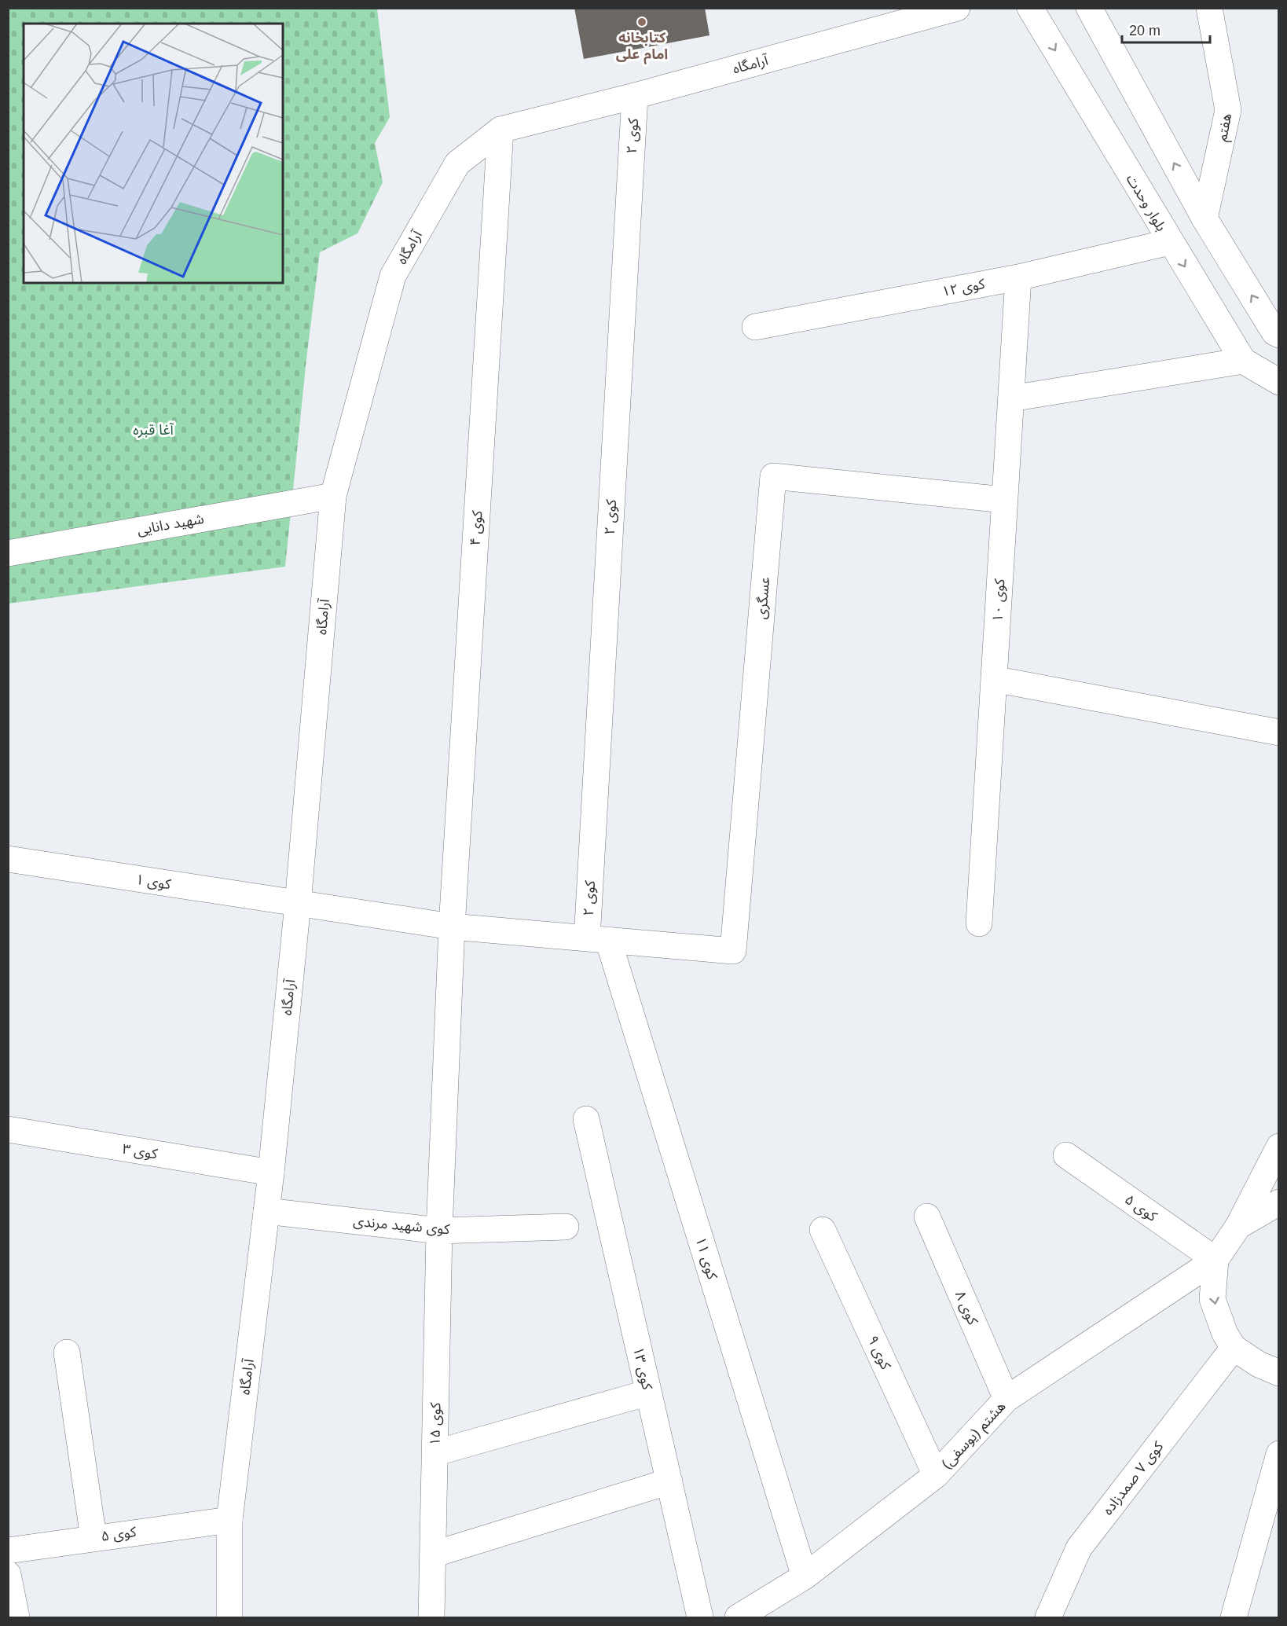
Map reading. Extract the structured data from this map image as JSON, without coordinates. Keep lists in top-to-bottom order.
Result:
{
  "streets": {
    "street": [
      "آرامگاه",
      "هفتم",
      "کوی ۲",
      "بلوار وحدت",
      "کوی ۱۲",
      "شهید دانایی",
      "کوی ۴",
      "عسگری",
      "کوی ۱۰",
      "کوی ۱",
      "کوی ۳",
      "کوی ۵",
      "کوی شهید مرندی",
      "کوی ۱۱",
      "کوی ۸",
      "کوی ۹",
      "کوی ۱۳",
      "کوی ۱۵",
      "هشتم (یوسفی)",
      "کوی ۷ صمدزاده"
    ]
  },
  "crossings": [
    ["آرامگاه", "کوی ۲"],
    ["آرامگاه", "شهید دانایی"],
    ["آرامگاه", "کوی ۴"],
    ["آرامگاه", "کوی ۱"],
    ["آرامگاه", "کوی ۳"],
    ["آرامگاه", "کوی ۵"],
    ["آرامگاه", "کوی شهید مرندی"],
    ["کوی ۲", "کوی ۱"],
    ["کوی ۲", "کوی ۱۱"],
    ["بلوار وحدت", "کوی ۱۲"],
    ["کوی ۱۲", "کوی ۱۰"],
    ["کوی ۴", "کوی ۱"],
    ["کوی ۴", "کوی شهید مرندی"],
    ["کوی ۴", "کوی ۱۵"],
    ["عسگری", "کوی ۱۰"],
    ["عسگری", "کوی ۱"],
    ["کوی ۱", "کوی ۱۱"],
    ["کوی ۵", "هشتم (یوسفی)"],
    ["کوی شهید مرندی", "کوی ۱۵"],
    ["کوی ۱۱", "هشتم (یوسفی)"],
    ["کوی ۸", "هشتم (یوسفی)"],
    ["کوی ۹", "هشتم (یوسفی)"]
  ],
  "parks": ["آغا قبره"],
  "places": ["کتابخانه امام علی"],
  "scale_bar": "20 m"
}
